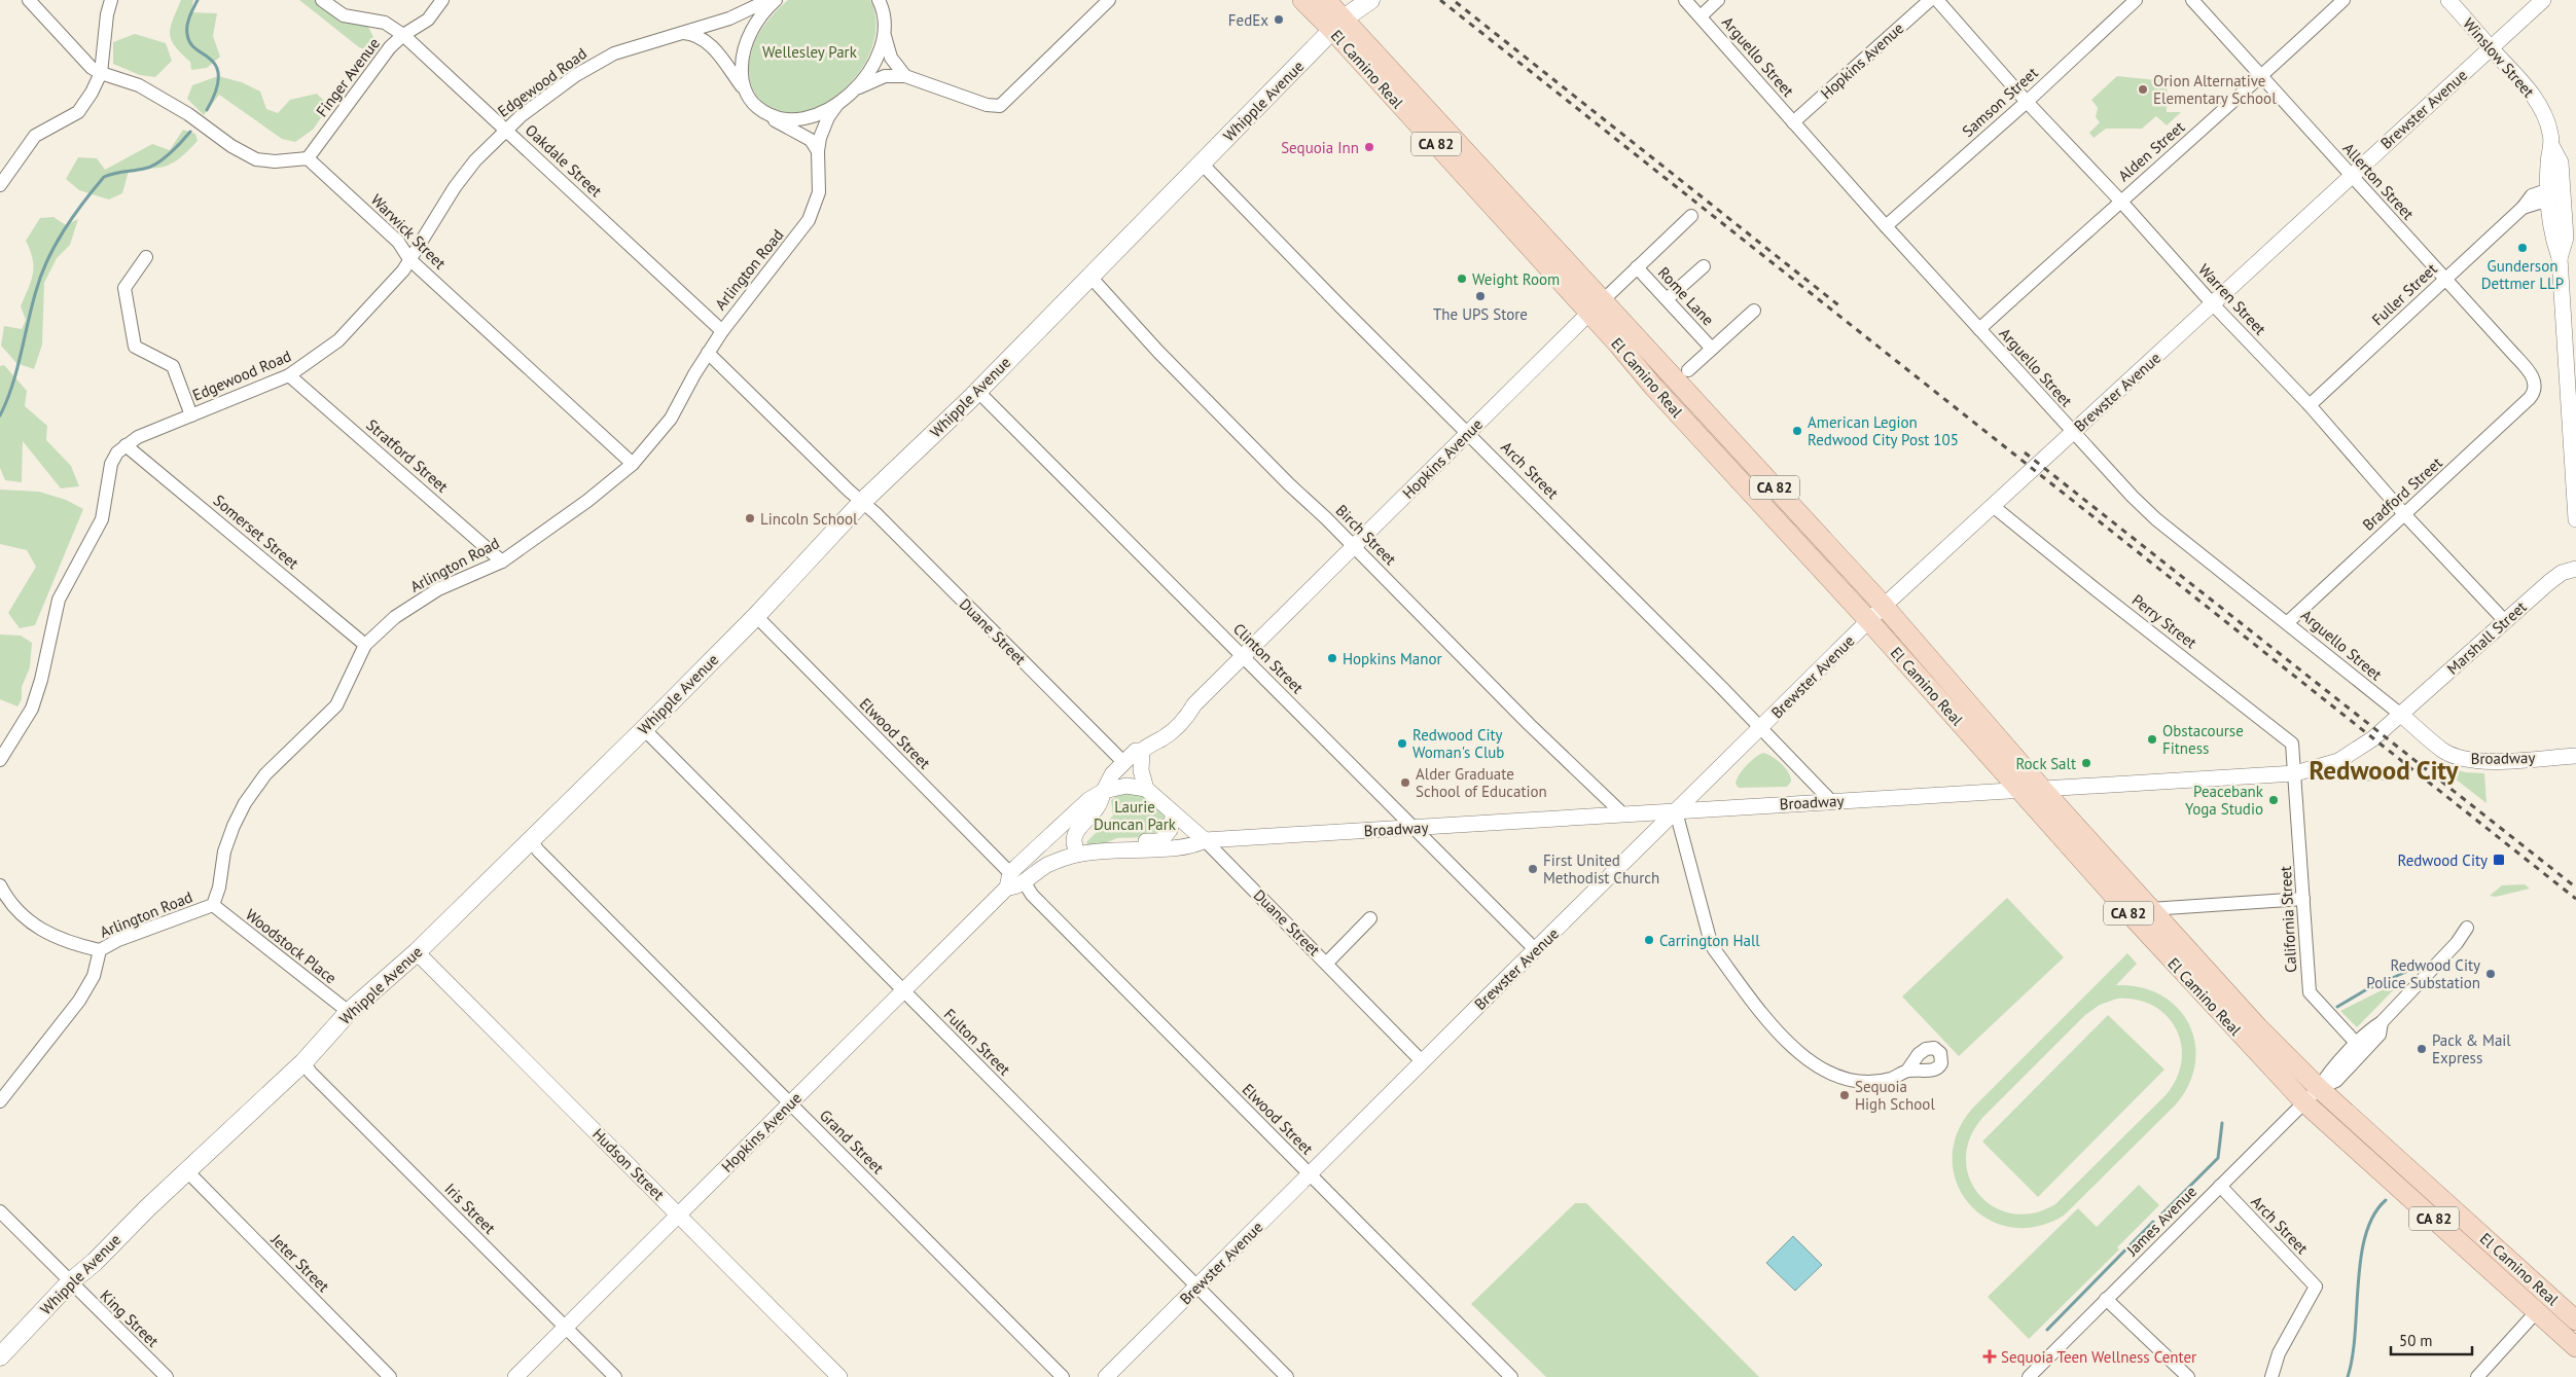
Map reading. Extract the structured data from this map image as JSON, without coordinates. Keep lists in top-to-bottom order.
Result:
{
  "streets": {
    "main road": ["El Camino Real", "Whipple Avenue", "CA 82"],
    "street": [
      "Arguello Street",
      "Winslow Street",
      "Hopkins Avenue",
      "Finger Avenue",
      "Edgewood Road",
      "Samson Street",
      "Brewster Avenue",
      "Alden Street",
      "Oakdale Street",
      "Allerton Street",
      "Warwick Street",
      "Arlington Road",
      "Fuller Street",
      "Rome Lane",
      "Warren Street",
      "Stratford Street",
      "Arch Street",
      "Bradford Street",
      "Somerset Street",
      "Birch Street",
      "Perry Street",
      "Duane Street",
      "Marshall Street",
      "Clinton Street",
      "Elwood Street",
      "Broadway",
      "California Street",
      "Woodstock Place",
      "Fulton Street",
      "Grand Street",
      "Hudson Street",
      "Iris Street",
      "James Avenue",
      "Jeter Street",
      "King Street"
    ]
  },
  "crossings": [
    ["Arguello Street", "Hopkins Avenue"],
    ["Arguello Street", "Samson Street"],
    ["Arguello Street", "Brewster Avenue"],
    ["Arguello Street", "Alden Street"],
    ["Arguello Street", "Bradford Street"],
    ["Arguello Street", "Marshall Street"],
    ["Arguello Street", "Broadway"],
    ["Winslow Street", "Brewster Avenue"],
    ["Winslow Street", "Fuller Street"],
    ["Hopkins Avenue", "El Camino Real"],
    ["Hopkins Avenue", "Rome Lane"],
    ["Hopkins Avenue", "Arch Street"],
    ["Hopkins Avenue", "Birch Street"],
    ["Hopkins Avenue", "Duane Street"],
    ["Hopkins Avenue", "Clinton Street"],
    ["Hopkins Avenue", "Elwood Street"],
    ["Hopkins Avenue", "Broadway"],
    ["Hopkins Avenue", "Fulton Street"],
    ["Hopkins Avenue", "Grand Street"],
    ["Hopkins Avenue", "Hudson Street"],
    ["Hopkins Avenue", "Iris Street"],
    ["El Camino Real", "Whipple Avenue"],
    ["El Camino Real", "Brewster Avenue"],
    ["El Camino Real", "Broadway"],
    ["El Camino Real", "James Avenue"],
    ["Finger Avenue", "Oakdale Street"],
    ["Finger Avenue", "Warwick Street"],
    ["Edgewood Road", "Oakdale Street"],
    ["Edgewood Road", "Warwick Street"],
    ["Edgewood Road", "Stratford Street"],
    ["Edgewood Road", "Somerset Street"],
    ["Whipple Avenue", "Arch Street"],
    ["Whipple Avenue", "Birch Street"],
    ["Whipple Avenue", "Duane Street"],
    ["Whipple Avenue", "Clinton Street"],
    ["Whipple Avenue", "Elwood Street"],
    ["Whipple Avenue", "Woodstock Place"],
    ["Whipple Avenue", "Fulton Street"],
    ["Whipple Avenue", "Grand Street"],
    ["Whipple Avenue", "Hudson Street"],
    ["Whipple Avenue", "Iris Street"],
    ["Whipple Avenue", "Jeter Street"],
    ["Whipple Avenue", "King Street"],
    ["Samson Street", "Warren Street"],
    ["Brewster Avenue", "Allerton Street"],
    ["Brewster Avenue", "Warren Street"],
    ["Brewster Avenue", "Arch Street"],
    ["Brewster Avenue", "Perry Street"],
    ["Brewster Avenue", "Duane Street"],
    ["Brewster Avenue", "Clinton Street"],
    ["Brewster Avenue", "Elwood Street"],
    ["Brewster Avenue", "Broadway"],
    ["Brewster Avenue", "Fulton Street"],
    ["Alden Street", "Allerton Street"],
    ["Alden Street", "Warren Street"],
    ["Oakdale Street", "Arlington Road"],
    ["Allerton Street", "Fuller Street"],
    ["Allerton Street", "Bradford Street"],
    ["Warwick Street", "Arlington Road"],
    ["Arlington Road", "Stratford Street"],
    ["Arlington Road", "Somerset Street"],
    ["Arlington Road", "Woodstock Place"],
    ["Fuller Street", "Warren Street"],
    ["Warren Street", "Bradford Street"],
    ["Warren Street", "Marshall Street"],
    ["Arch Street", "Broadway"],
    ["Arch Street", "James Avenue"],
    ["Birch Street", "Broadway"],
    ["Perry Street", "Broadway"],
    ["Perry Street", "California Street"],
    ["Duane Street", "Broadway"],
    ["Marshall Street", "Broadway"],
    ["Clinton Street", "Broadway"],
    ["Elwood Street", "Broadway"],
    ["Broadway", "California Street"],
    ["California Street", "James Avenue"]
  ],
  "districts": ["Redwood City"],
  "parks": ["Wellesley Park", "Laurie Duncan Park"],
  "places": {
    "other": [
      "FedEx",
      "Orion Alternative Elementary School",
      "Sequoia Inn",
      "Gunderson Dettmer LLP",
      "Weight Room",
      "The UPS Store",
      "American Legion Redwood City Post 105",
      "Lincoln School",
      "Hopkins Manor",
      "Obstacourse Fitness",
      "Redwood City Woman's Club",
      "Rock Salt",
      "Alder Graduate School of Education",
      "Peacebank Yoga Studio",
      "First United Methodist Church",
      "Carrington Hall",
      "Redwood City Police Substation",
      "Pack & Mail Express",
      "Sequoia High School"
    ],
    "transit": ["Redwood City"],
    "health": ["Sequoia Teen Wellness Center"]
  },
  "scale_bar": "50 m"
}
